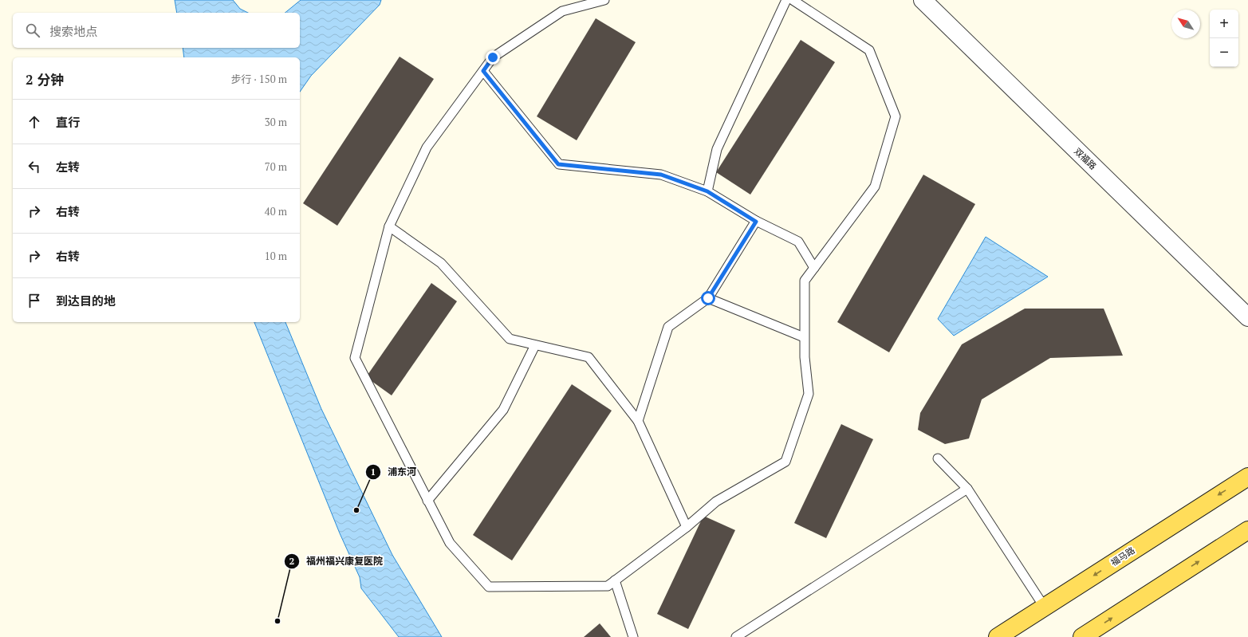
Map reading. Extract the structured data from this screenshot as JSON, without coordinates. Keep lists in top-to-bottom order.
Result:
{
  "streets": {
    "main road": ["福马路"],
    "street": ["双福路"]
  },
  "places": ["浦东河", "福州福兴康复医院"],
  "north": "top left",
  "page": {
    "map_buttons": ["+", "−"],
    "search": "搜索地点",
    "heading": ["2 分钟", "步行 · 150 m"],
    "list": [
      ["直行", "30 m"],
      ["左转", "70 m"],
      ["右转", "40 m"],
      ["右转", "10 m"],
      "到达目的地"
    ]
  }
}
